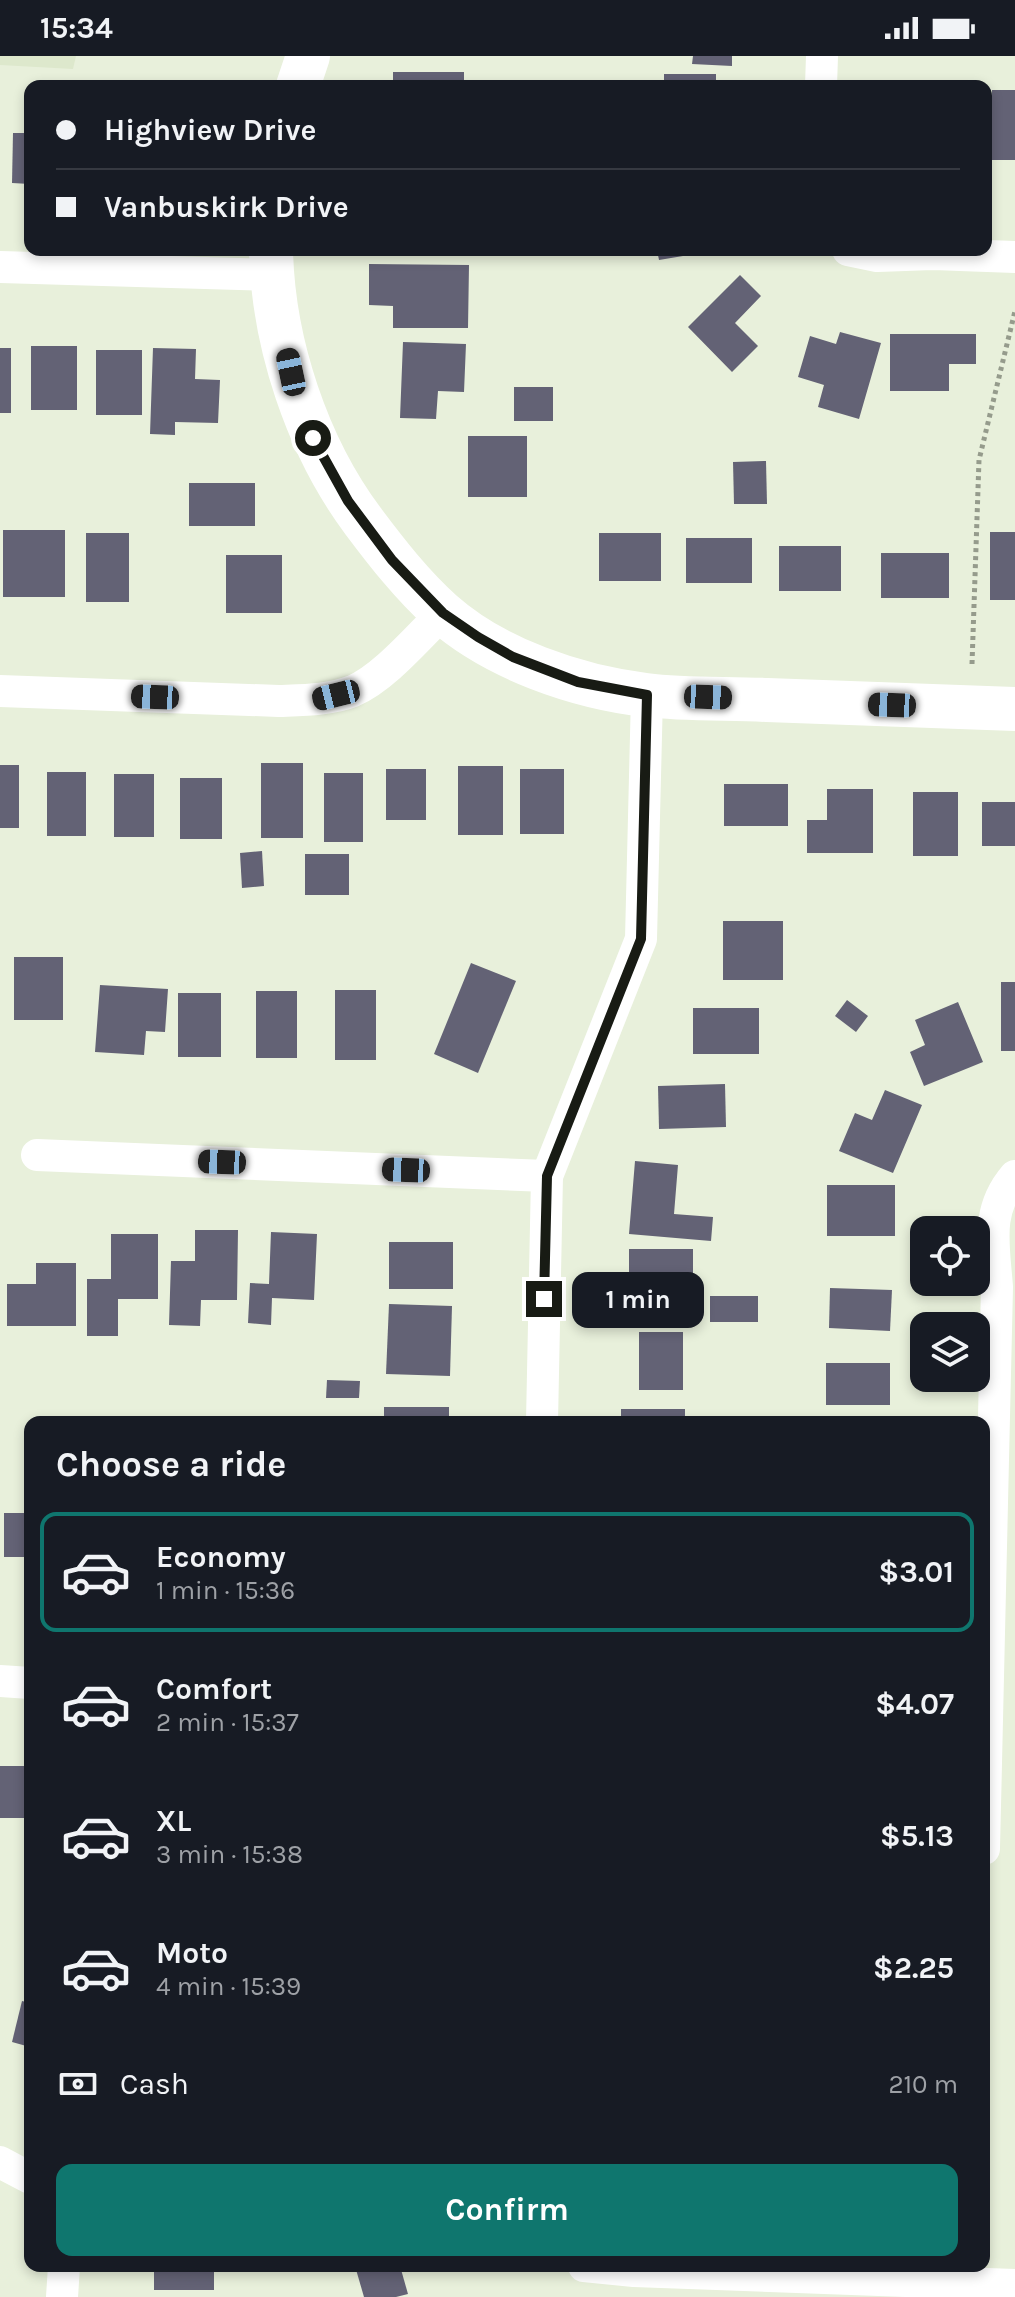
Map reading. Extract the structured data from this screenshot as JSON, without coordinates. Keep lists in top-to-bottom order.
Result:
{
  "page": {
    "status": "15:34",
    "banner": ["Highview Drive", "Vanbuskirk Drive"],
    "bubble": "1 min",
    "heading": "Choose a ride",
    "list": [
      {
        "name": "Economy",
        "note": "1 min · 15:36",
        "value": "$3.01"
      },
      {
        "name": "Comfort",
        "note": "2 min · 15:37",
        "value": "$4.07"
      },
      {
        "name": "XL",
        "note": "3 min · 15:38",
        "value": "$5.13"
      },
      {
        "name": "Moto",
        "note": "4 min · 15:39",
        "value": "$2.25"
      }
    ],
    "pay": ["Cash", "210 m"],
    "buttons": "Confirm"
  }
}
